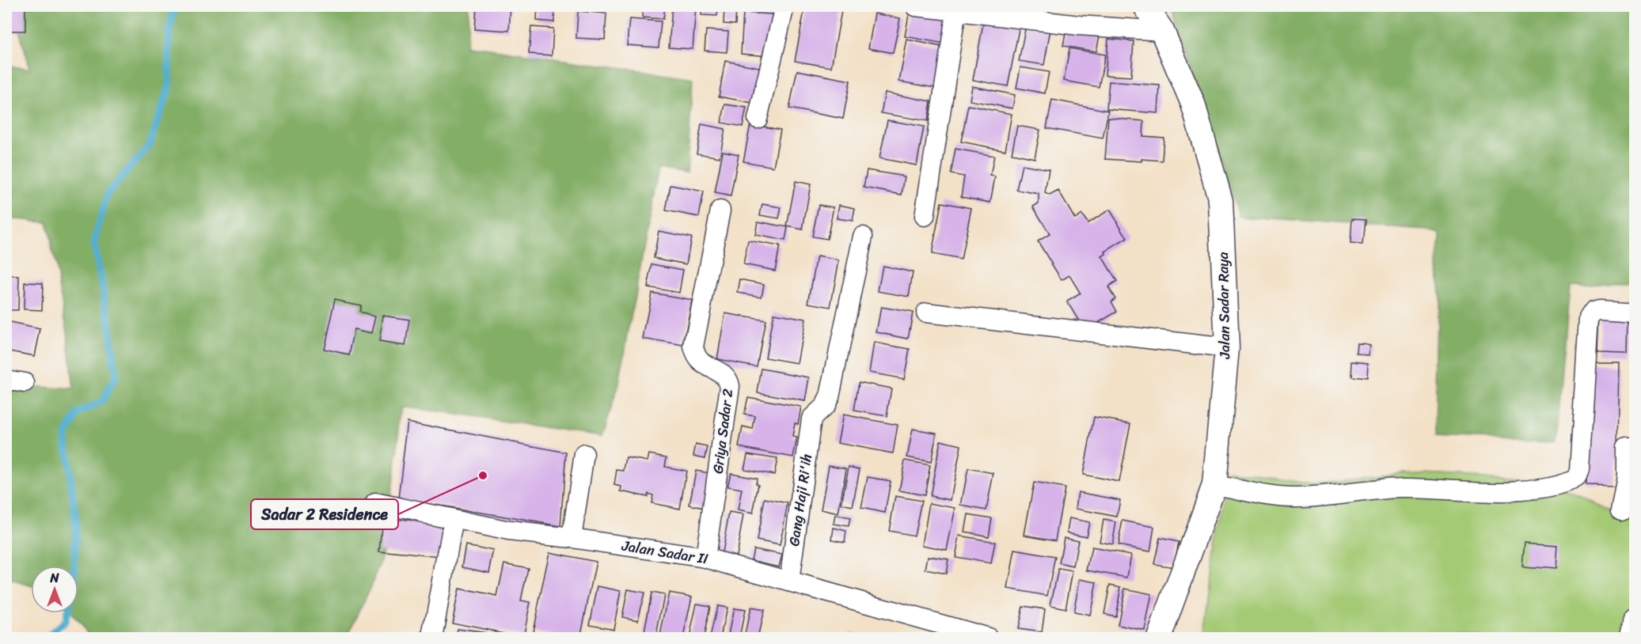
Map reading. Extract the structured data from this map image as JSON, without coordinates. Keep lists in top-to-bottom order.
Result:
{
  "streets": {
    "street": [
      "Jalan Sadar Raya",
      "Griya Sadar 2",
      "Gang Haji Ri'ih",
      "Jalan Sadar II"
    ]
  },
  "crossings": [
    ["Griya Sadar 2", "Jalan Sadar II"],
    ["Gang Haji Ri'ih", "Jalan Sadar II"]
  ],
  "places": ["Sadar 2 Residence"],
  "north": "top"
}
